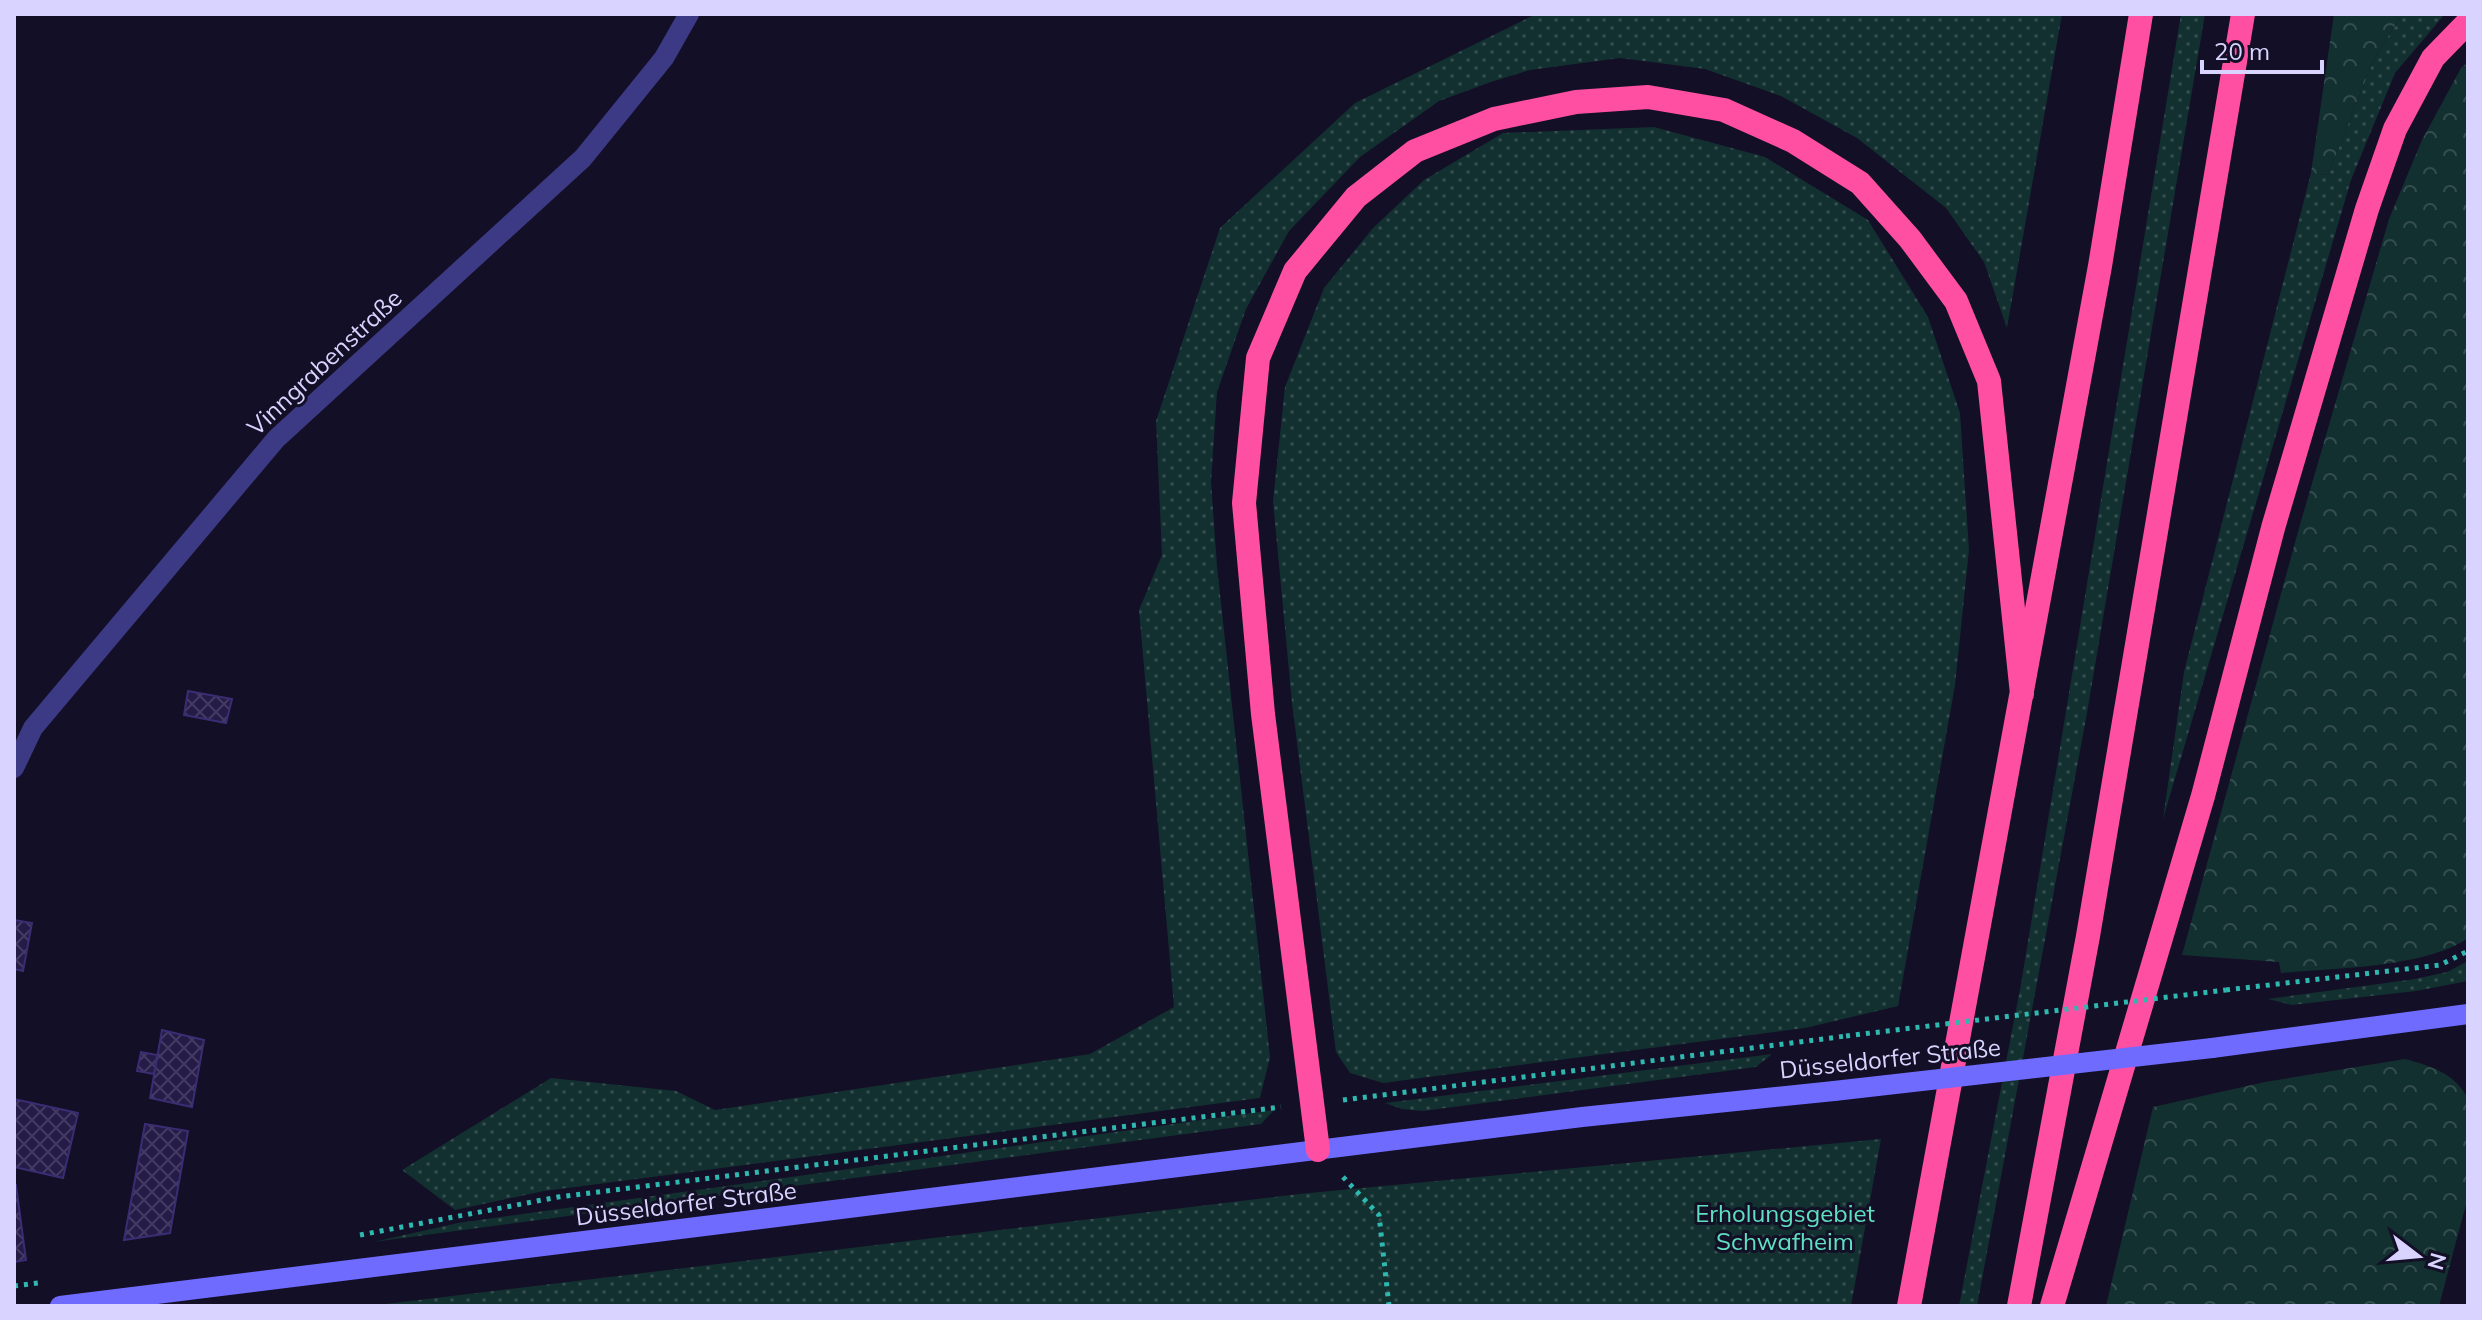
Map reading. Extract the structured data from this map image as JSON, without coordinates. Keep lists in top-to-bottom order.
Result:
{
  "streets": {
    "main road": ["Düsseldorfer Straße"],
    "street": ["Vinngrabenstraße"]
  },
  "parks": ["Erholungsgebiet Schwafheim"],
  "scale_bar": "20 m",
  "north": "right"
}
